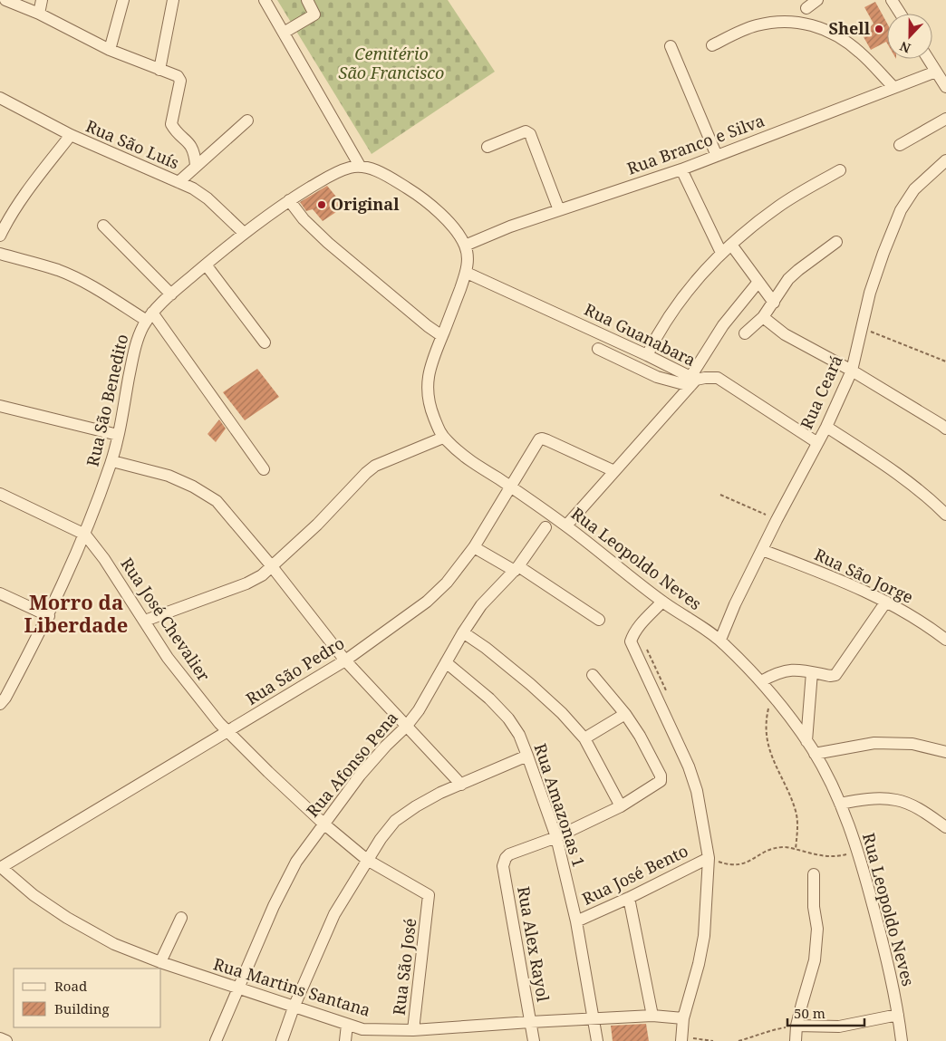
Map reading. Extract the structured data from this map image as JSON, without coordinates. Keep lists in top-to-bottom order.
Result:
{
  "streets": {
    "street": [
      "Rua São Luís",
      "Rua Branco e Silva",
      "Rua Guanabara",
      "Rua Ceará",
      "Rua São Benedito",
      "Rua Leopoldo Neves",
      "Rua São Jorge",
      "Rua José Chevalier",
      "Rua São Pedro",
      "Rua Afonso Pena",
      "Rua Amazonas 1",
      "Rua José Bento",
      "Rua Alex Rayol",
      "Rua São José",
      "Rua Martins Santana"
    ]
  },
  "crossings": [
    ["Rua São Luís", "Rua São Benedito"],
    ["Rua Branco e Silva", "Rua Leopoldo Neves"],
    ["Rua Guanabara", "Rua Ceará"],
    ["Rua Guanabara", "Rua Leopoldo Neves"],
    ["Rua Ceará", "Rua Leopoldo Neves"],
    ["Rua Ceará", "Rua São Jorge"],
    ["Rua São Benedito", "Rua José Chevalier"],
    ["Rua Leopoldo Neves", "Rua São Pedro"],
    ["Rua José Chevalier", "Rua São Pedro"],
    ["Rua José Chevalier", "Rua Afonso Pena"],
    ["Rua José Chevalier", "Rua São José"],
    ["Rua São Pedro", "Rua Martins Santana"],
    ["Rua Afonso Pena", "Rua Amazonas 1"],
    ["Rua Afonso Pena", "Rua Martins Santana"],
    ["Rua Amazonas 1", "Rua José Bento"],
    ["Rua Amazonas 1", "Rua Alex Rayol"],
    ["Rua Amazonas 1", "Rua Martins Santana"],
    ["Rua Alex Rayol", "Rua Martins Santana"],
    ["Rua São José", "Rua Martins Santana"]
  ],
  "districts": ["Morro da Liberdade"],
  "parks": ["Cemitério São Francisco"],
  "places": ["Shell", "Original"],
  "legend": ["Road", "Building"],
  "scale_bar": "50 m",
  "north": "bottom"
}
